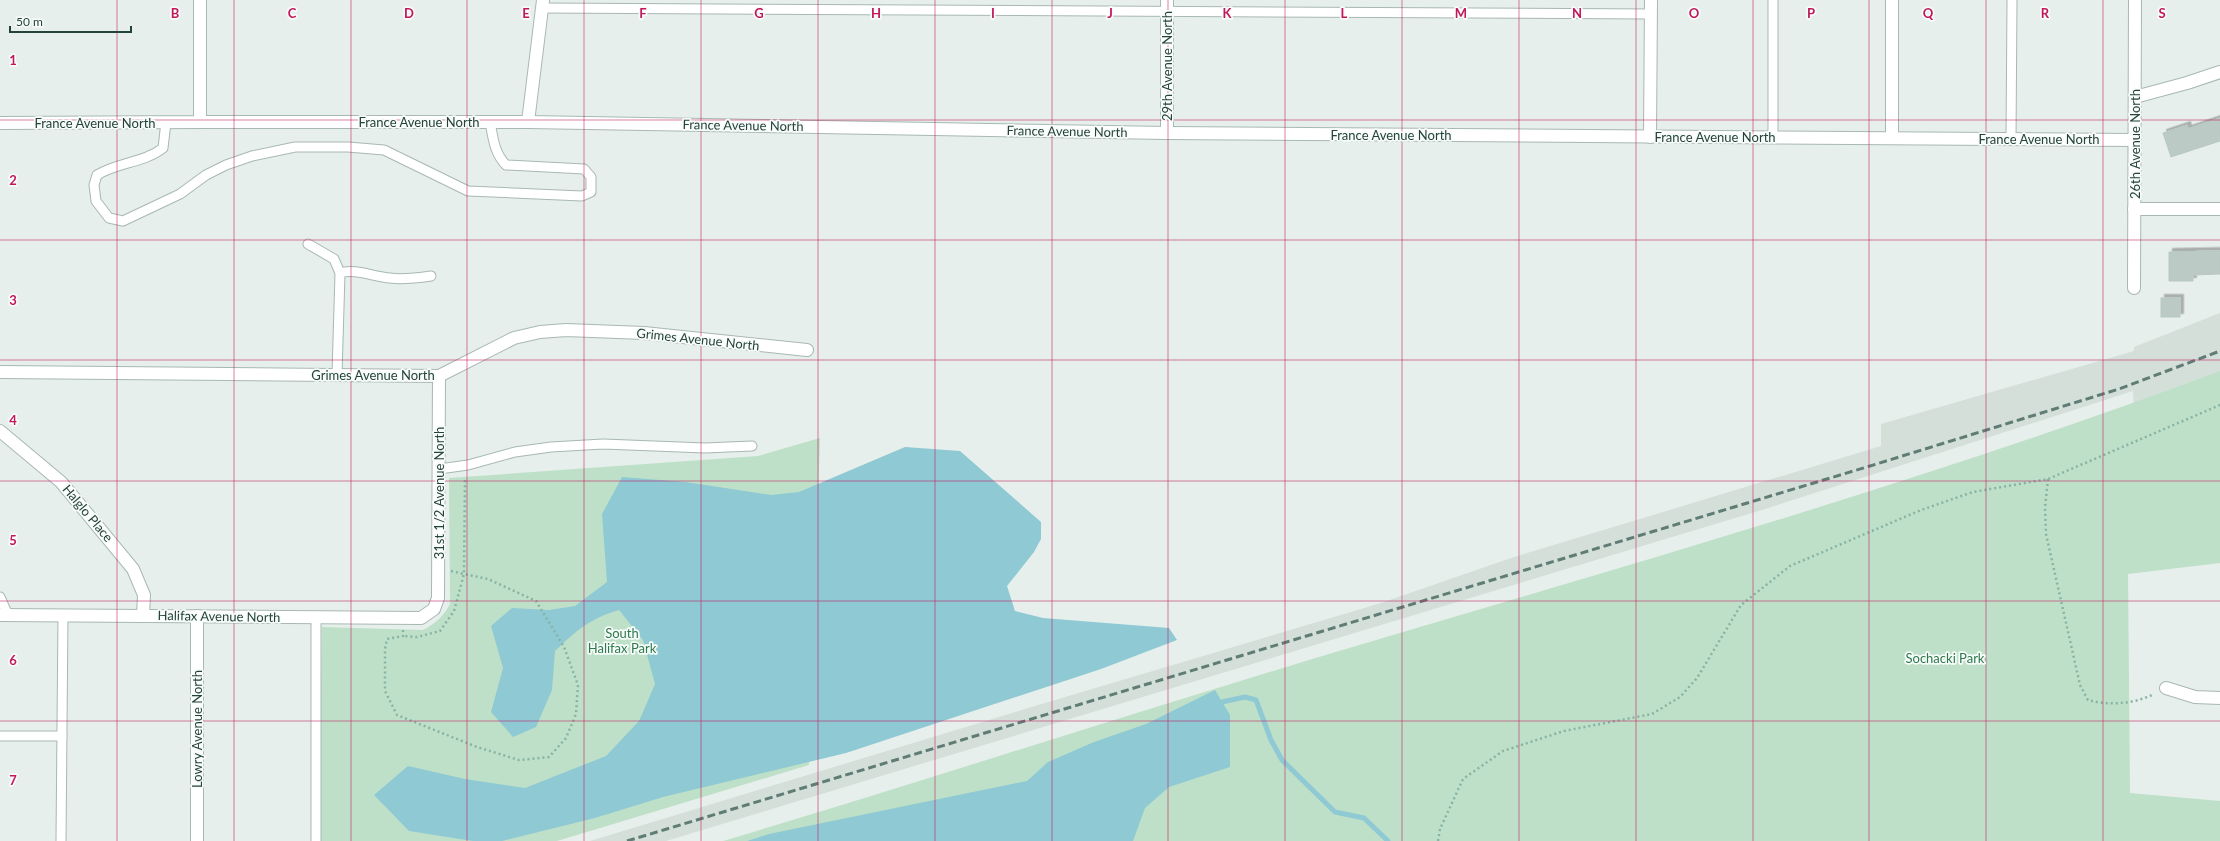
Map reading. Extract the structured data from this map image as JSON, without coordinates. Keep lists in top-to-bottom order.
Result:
{
  "streets": {
    "street": [
      "29th Avenue North",
      "France Avenue North",
      "26th Avenue North",
      "Grimes Avenue North",
      "31st 1/2 Avenue North",
      "Halglo Place",
      "Halifax Avenue North",
      "Lowry Avenue North"
    ]
  },
  "crossings": [
    ["29th Avenue North", "France Avenue North"],
    ["France Avenue North", "26th Avenue North"],
    ["Grimes Avenue North", "31st 1/2 Avenue North"],
    ["31st 1/2 Avenue North", "Halifax Avenue North"],
    ["Halglo Place", "Halifax Avenue North"],
    ["Halifax Avenue North", "Lowry Avenue North"]
  ],
  "parks": ["South Halifax Park", "Sochacki Park"],
  "scale_bar": "50 m",
  "grid": {
    "columns": [
      "B",
      "C",
      "D",
      "E",
      "F",
      "G",
      "H",
      "I",
      "J",
      "K",
      "L",
      "M",
      "N",
      "O",
      "P",
      "Q",
      "R",
      "S"
    ],
    "rows": [
      "1",
      "2",
      "3",
      "4",
      "5",
      "6",
      "7"
    ]
  }
}
